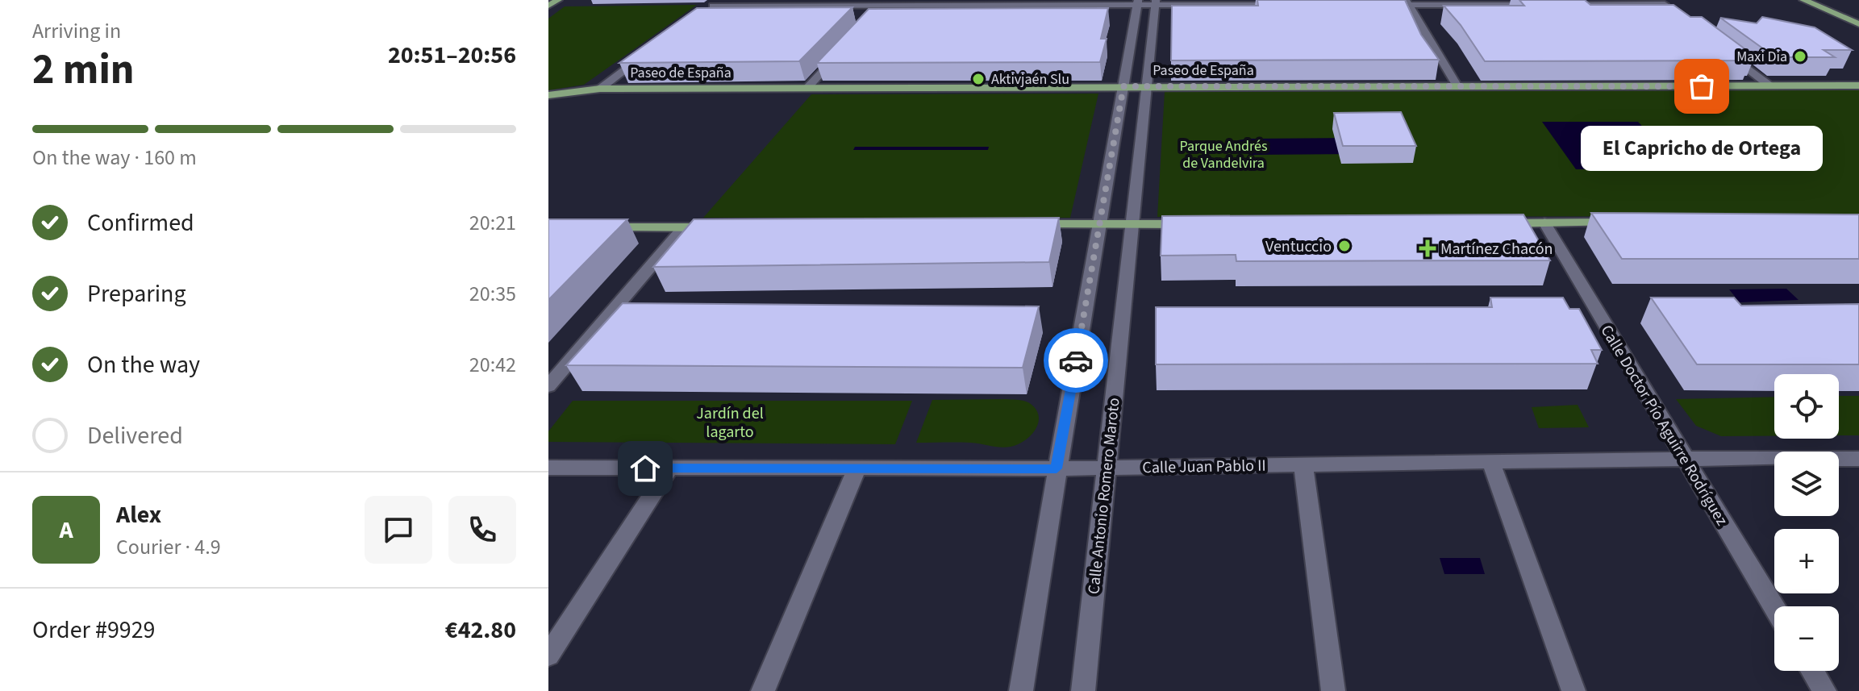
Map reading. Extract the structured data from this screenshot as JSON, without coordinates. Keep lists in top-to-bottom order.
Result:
{
  "streets": {
    "main road": ["Paseo de España"],
    "street": ["Calle Doctor Pío Aguirre Rodríguez", "Calle Juan Pablo II", "Calle Antonio Romero Maroto"]
  },
  "crossings": [
    ["Paseo de España", "Calle Antonio Romero Maroto"],
    ["Calle Doctor Pío Aguirre Rodríguez", "Calle Juan Pablo II"],
    ["Calle Juan Pablo II", "Calle Antonio Romero Maroto"]
  ],
  "parks": ["Parque Andrés de Vandelvira", "Jardín del lagarto"],
  "places": {
    "other": [
      "Maxi Dia",
      "Aktivjaén Slu",
      "El Capricho de Ortega",
      "Ventuccio"
    ],
    "health": ["Martínez Chacón"]
  },
  "page": {
    "heading": ["2 min", "Arriving in", "20:51–20:56"],
    "panel": [
      "Alex",
      "Courier · 4.9",
      "Order #9929",
      "€42.80"
    ],
    "bar": "On the way · 160 m",
    "bubble": "El Capricho de Ortega",
    "list": [
      ["Confirmed", "20:21"],
      ["Preparing", "20:35"],
      ["On the way", "20:42"],
      "Delivered"
    ],
    "map_buttons": ["+", "−"],
    "round": "A"
  }
}
